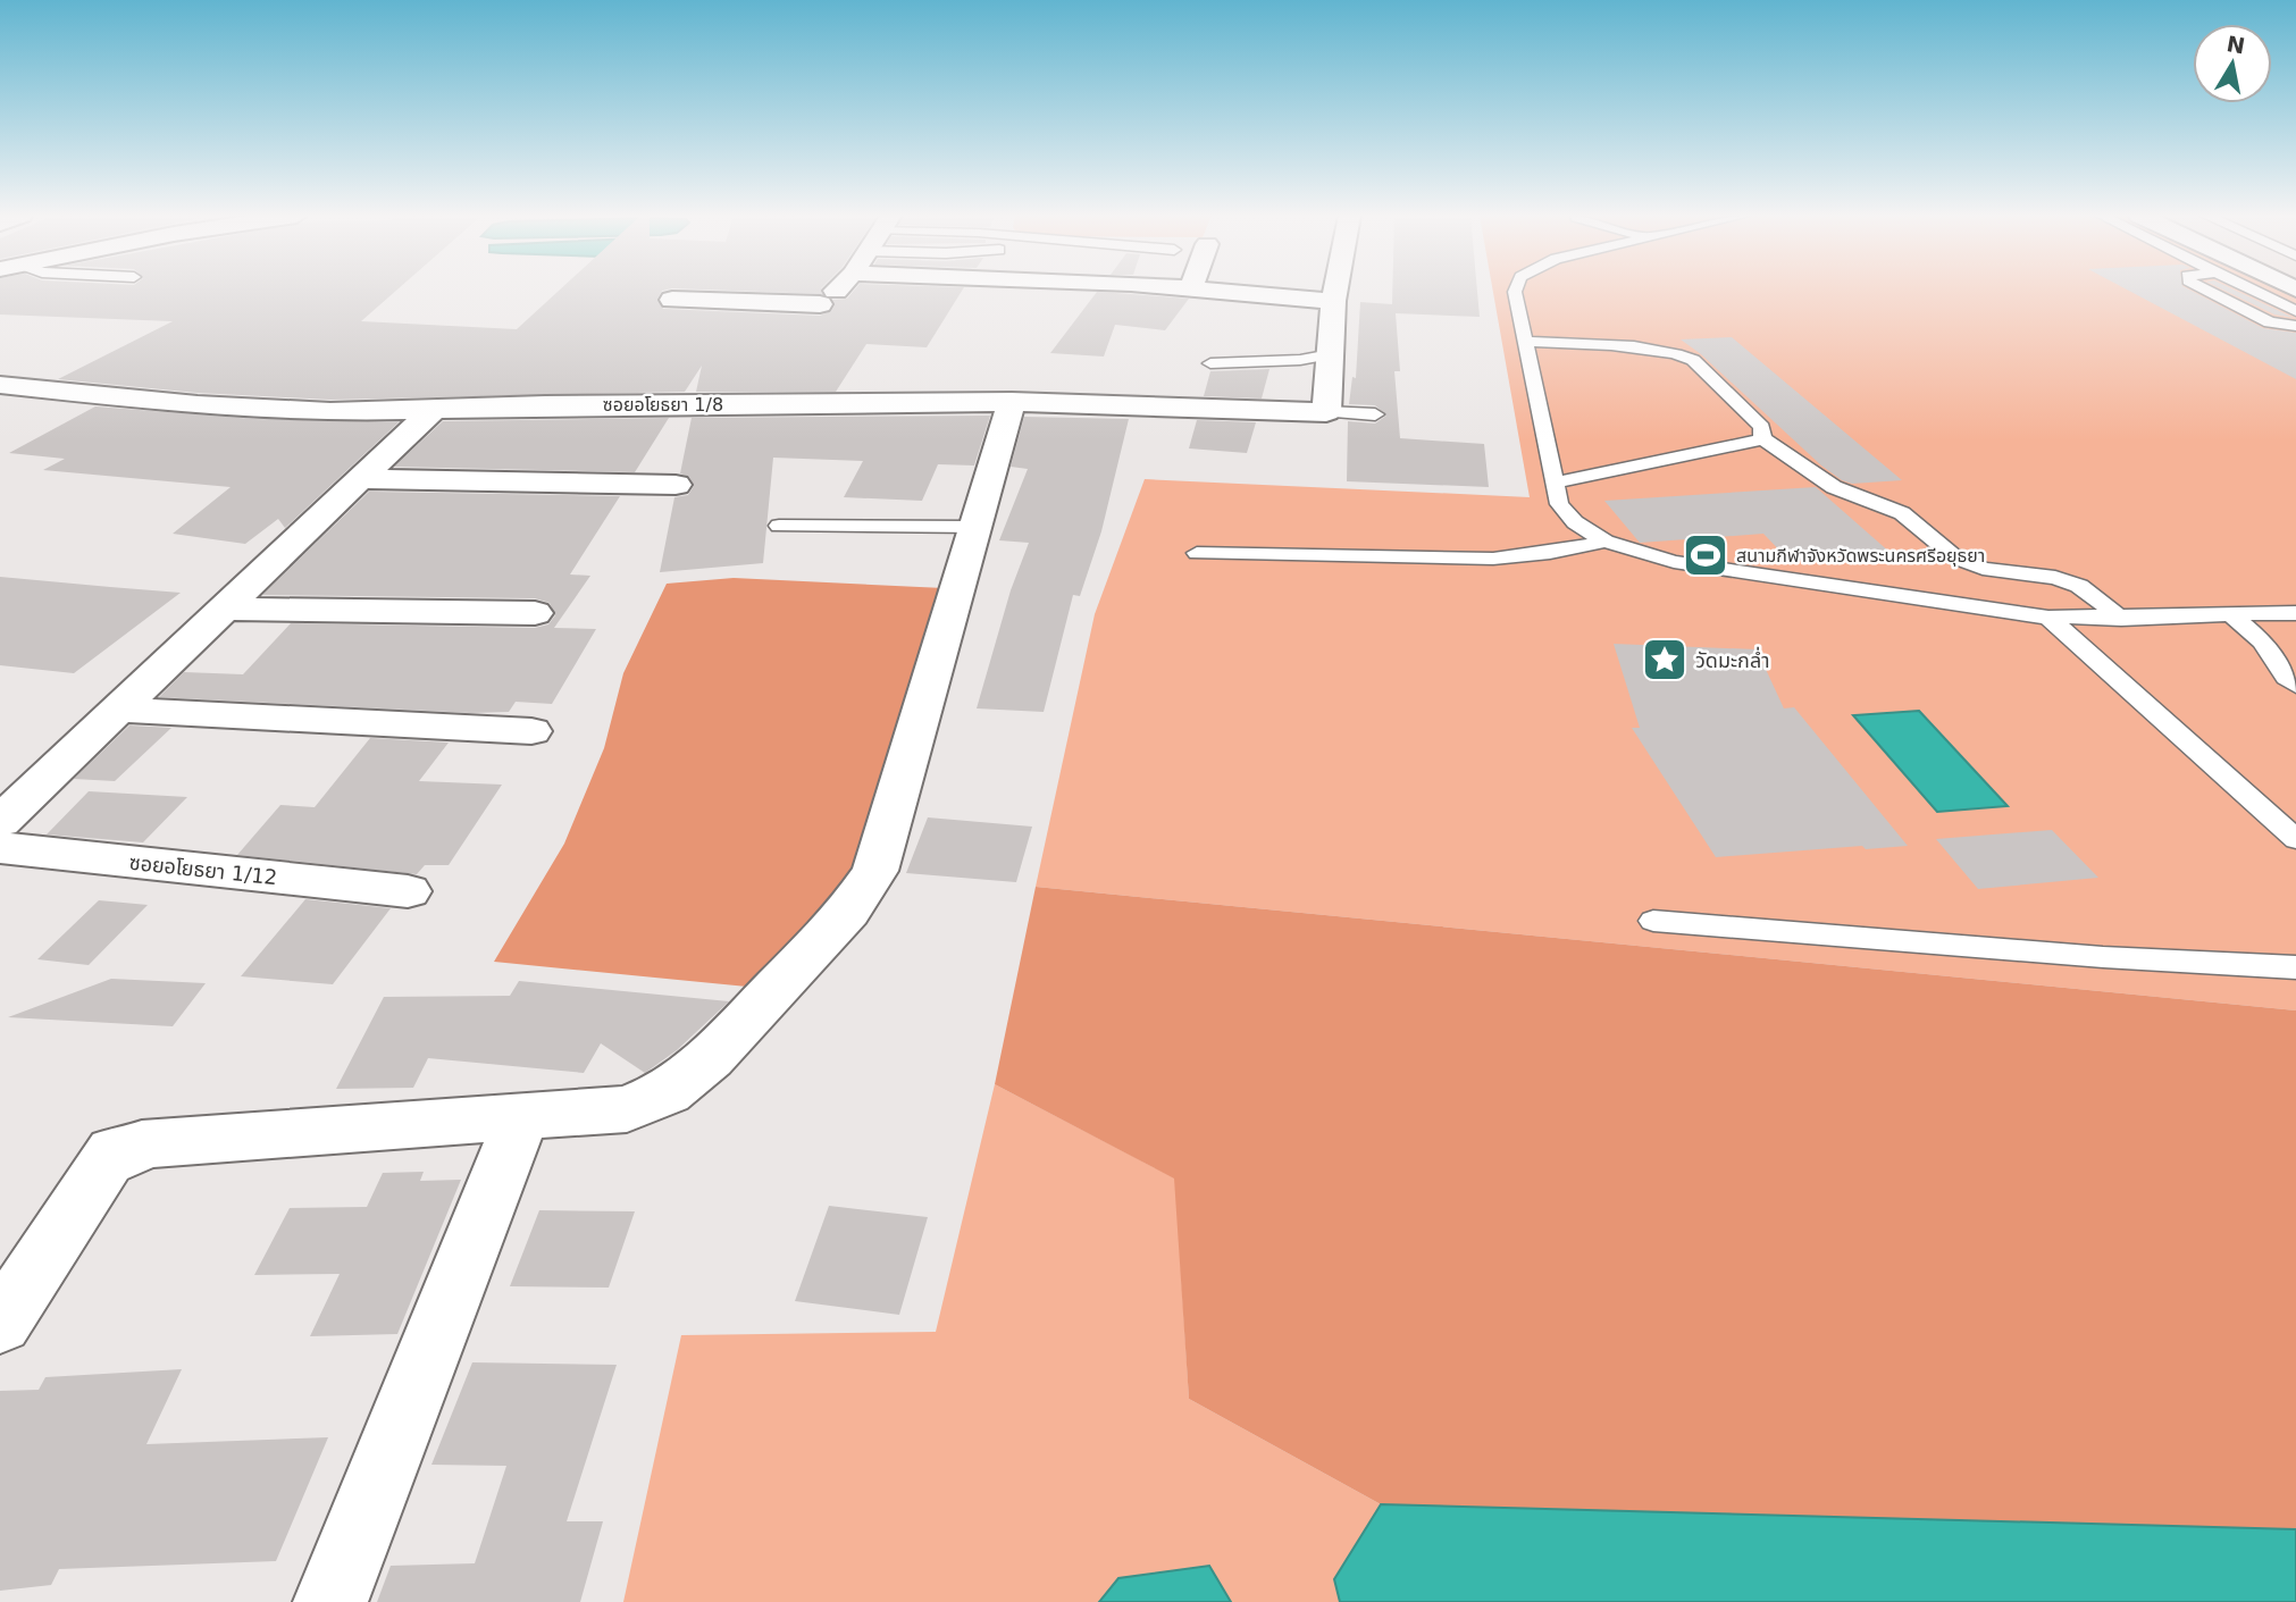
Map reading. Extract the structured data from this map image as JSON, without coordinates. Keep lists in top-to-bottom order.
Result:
{
  "streets": {
    "street": ["ซอยอโยธยา 1/8", "ซอยอโยธยา 1/12"]
  },
  "places": {
    "sports": ["สนามกีฬาจังหวัดพระนครศรีอยุธยา"],
    "place": ["วัดมะกล่ำ"]
  },
  "north": "top"
}
